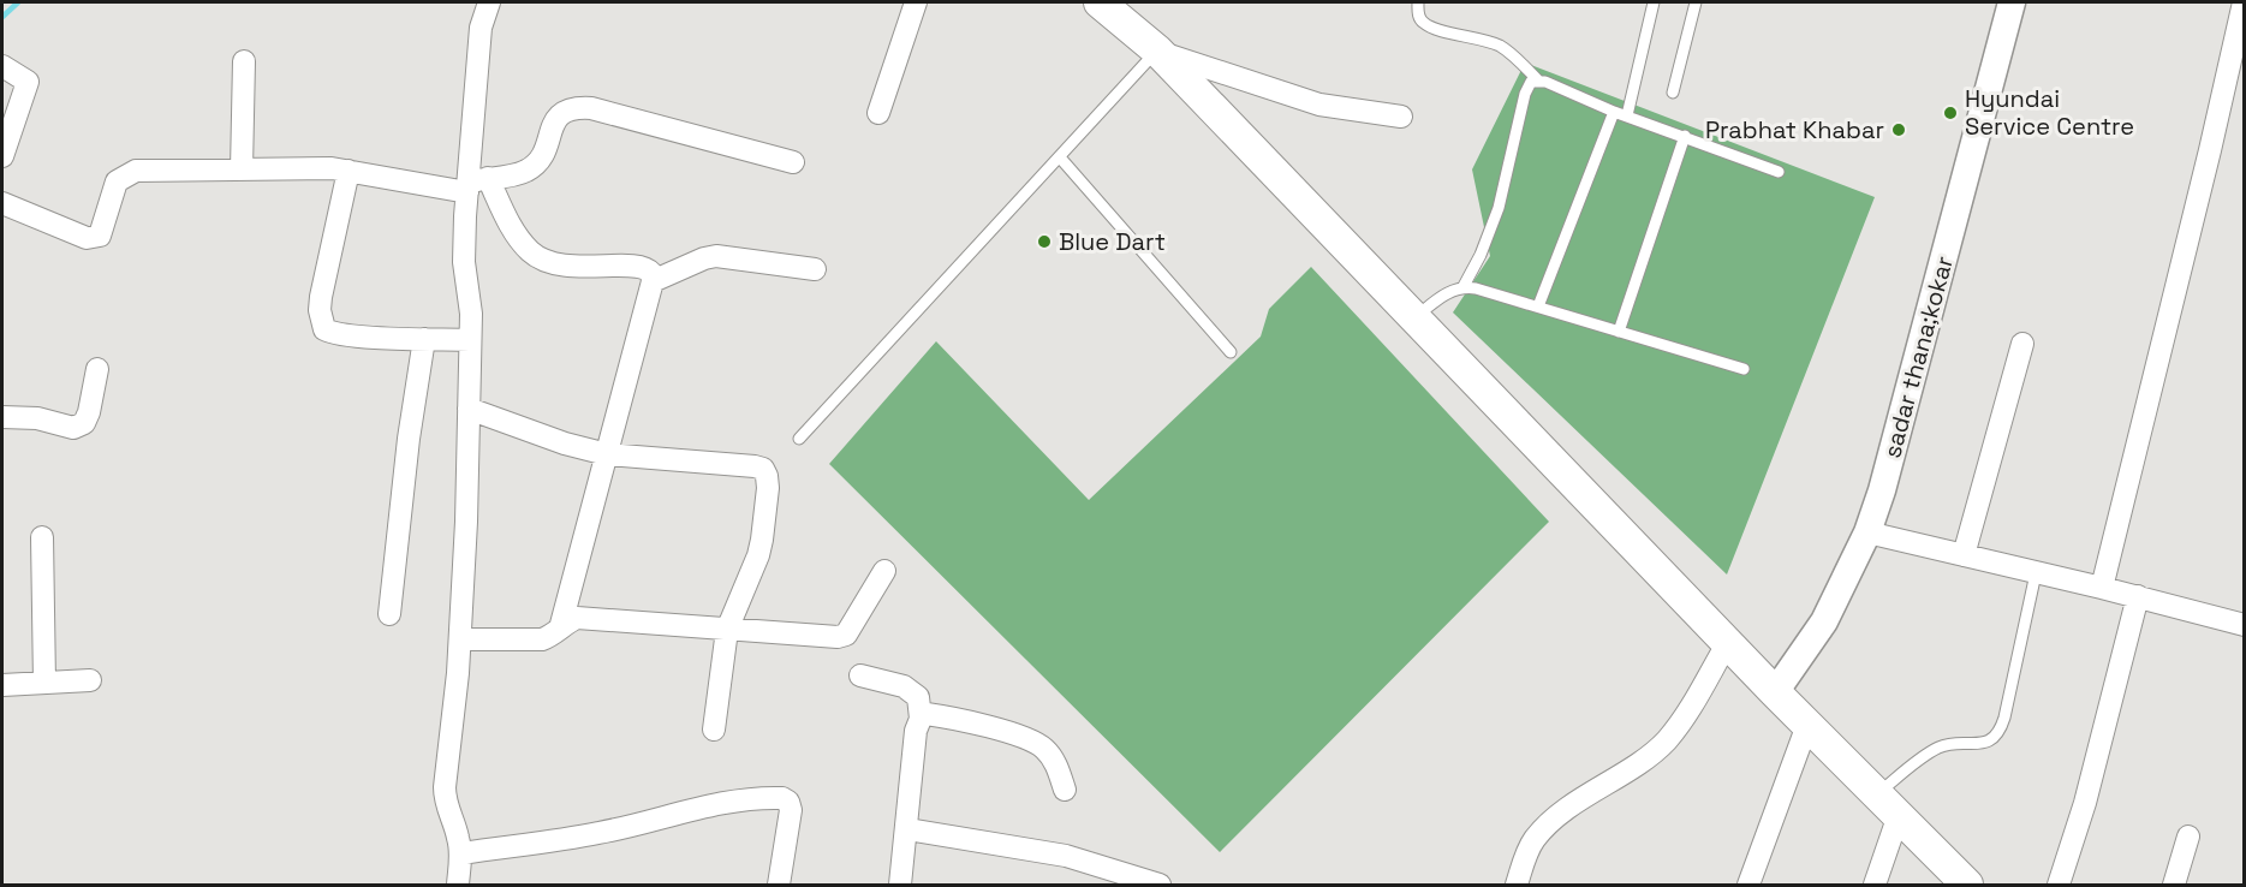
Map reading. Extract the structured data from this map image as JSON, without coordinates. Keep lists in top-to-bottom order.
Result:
{
  "streets": {
    "street": ["sadar thana;kokar"]
  },
  "places": ["Hyundai Service Centre", "Prabhat Khabar", "Blue Dart"]
}
